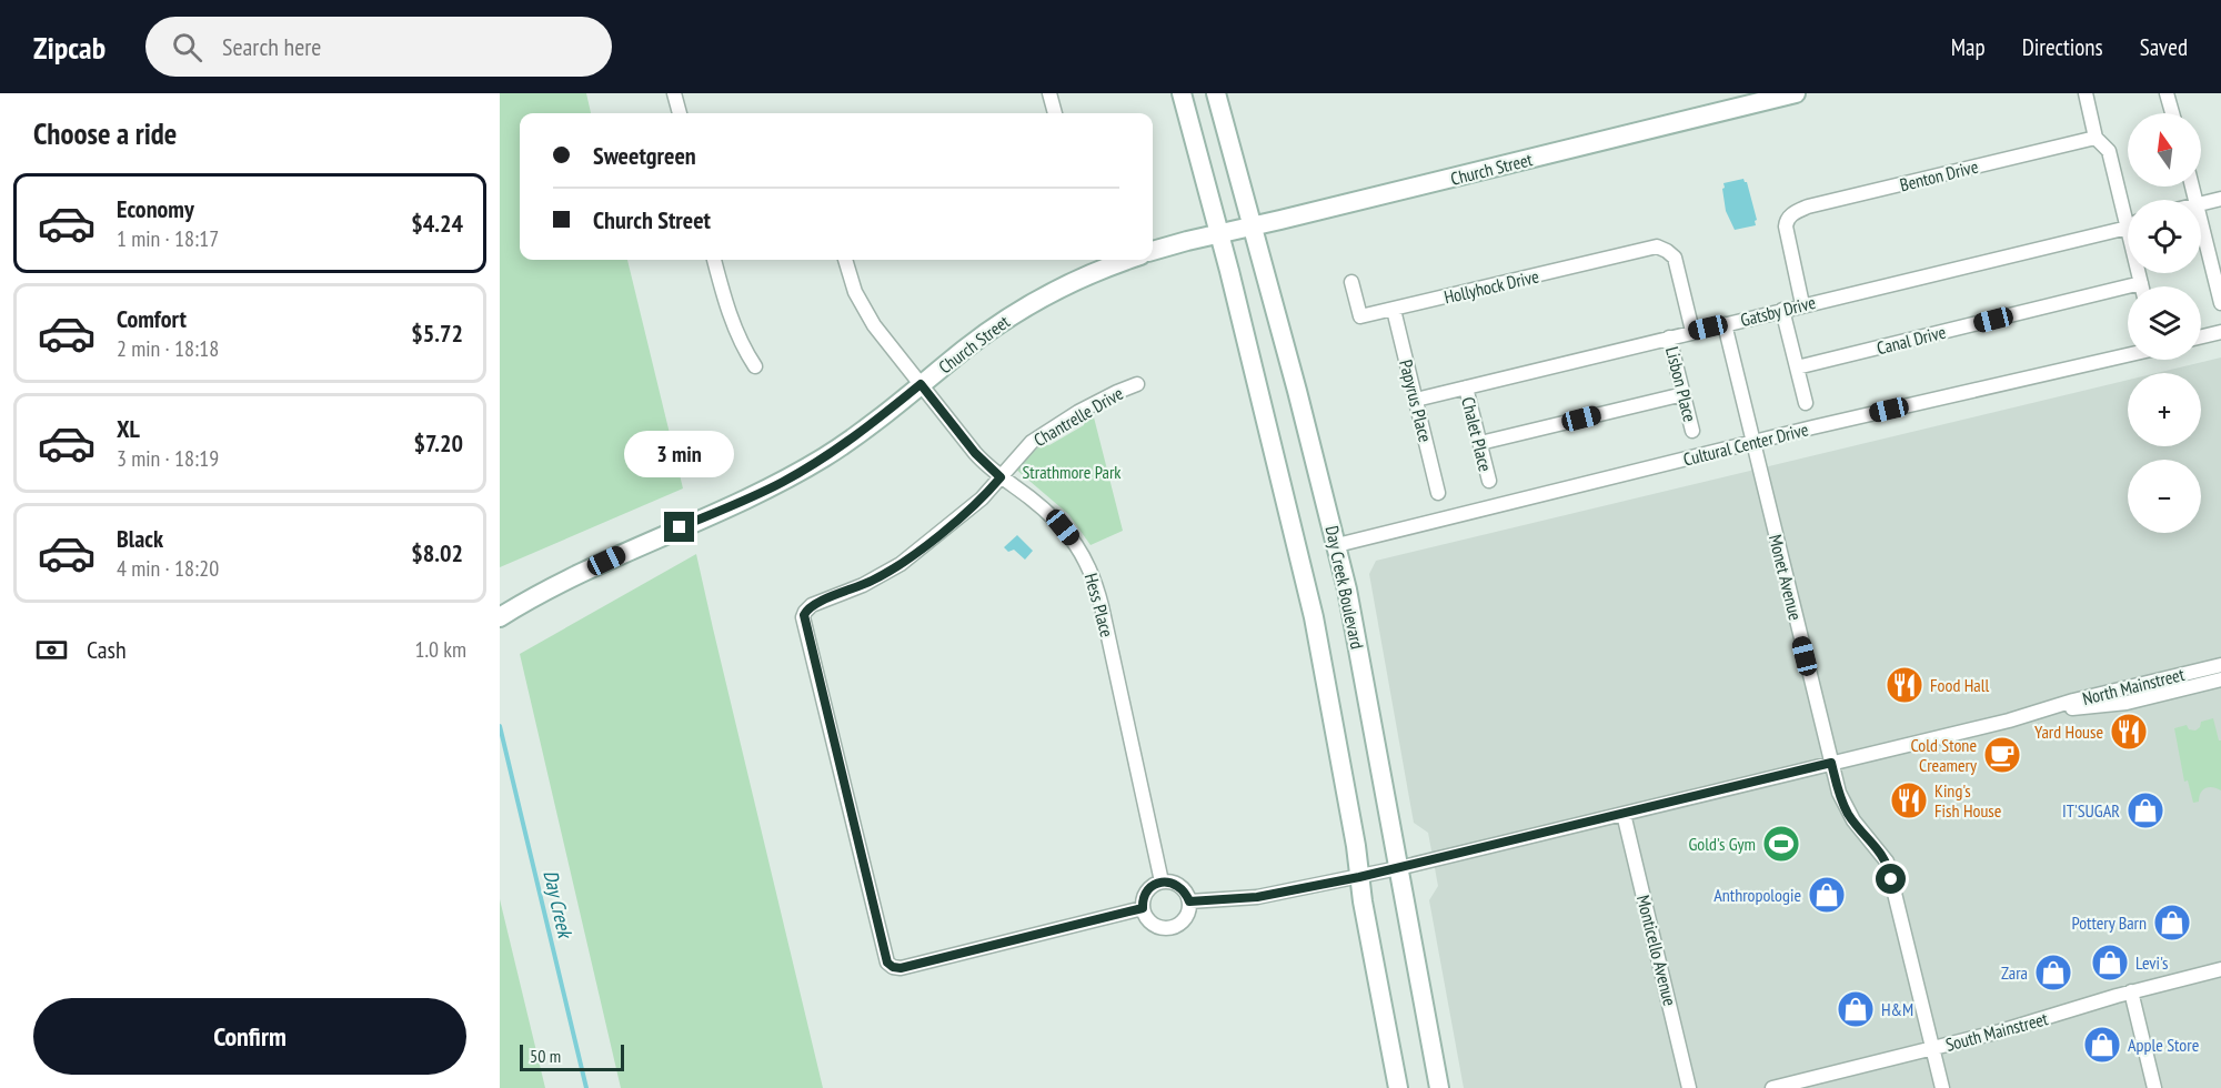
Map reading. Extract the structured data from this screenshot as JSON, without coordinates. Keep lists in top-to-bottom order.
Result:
{
  "streets": {
    "main road": ["Church Street", "Day Creek Boulevard"],
    "street": [
      "Benton Drive",
      "Hollyhock Drive",
      "Gatsby Drive",
      "Canal Drive",
      "Lisbon Place",
      "Papyrus Place",
      "Chantrelle Drive",
      "Chalet Place",
      "Cultural Center Drive",
      "Monet Avenue",
      "Hess Place",
      "North Mainstreet",
      "Monticello Avenue",
      "South Mainstreet"
    ]
  },
  "crossings": [
    ["Church Street", "Day Creek Boulevard"],
    ["Church Street", "Hess Place"],
    ["Benton Drive", "Gatsby Drive"],
    ["Hollyhock Drive", "Gatsby Drive"],
    ["Hollyhock Drive", "Papyrus Place"],
    ["Gatsby Drive", "Lisbon Place"],
    ["Gatsby Drive", "Papyrus Place"],
    ["Gatsby Drive", "Chalet Place"],
    ["Gatsby Drive", "Monet Avenue"],
    ["Chantrelle Drive", "Hess Place"],
    ["Chantrelle Drive", "North Mainstreet"],
    ["Cultural Center Drive", "Monet Avenue"],
    ["Cultural Center Drive", "Day Creek Boulevard"],
    ["Monet Avenue", "North Mainstreet"],
    ["Monet Avenue", "South Mainstreet"],
    ["Day Creek Boulevard", "North Mainstreet"],
    ["Hess Place", "North Mainstreet"],
    ["North Mainstreet", "Monticello Avenue"]
  ],
  "water": ["Day Creek"],
  "parks": ["Strathmore Park"],
  "places": {
    "restaurant": ["Food Hall", "Yard House", "King's Fish House"],
    "cafe": ["Cold Stone Creamery"],
    "shop": [
      "IT'SUGAR",
      "Anthropologie",
      "Pottery Barn",
      "Levi's",
      "Zara",
      "H&M",
      "Apple Store"
    ],
    "sports": ["Gold's Gym"]
  },
  "scale_bar": "50 m",
  "north": "top",
  "page": {
    "header": "Zipcab",
    "search": "Search here",
    "nav": ["Map", "Directions", "Saved"],
    "heading": "Choose a ride",
    "map_buttons": ["+", "−"],
    "banner": ["Sweetgreen", "Church Street"],
    "list": [
      {
        "name": "Economy",
        "note": "1 min · 18:17",
        "value": "$4.24"
      },
      {
        "name": "Comfort",
        "note": "2 min · 18:18",
        "value": "$5.72"
      },
      {
        "name": "XL",
        "note": "3 min · 18:19",
        "value": "$7.20"
      },
      {
        "name": "Black",
        "note": "4 min · 18:20",
        "value": "$8.02"
      }
    ],
    "bubble": "3 min",
    "pay": ["Cash", "1.0 km"],
    "buttons": "Confirm",
    "scale": "50 m"
  }
}
